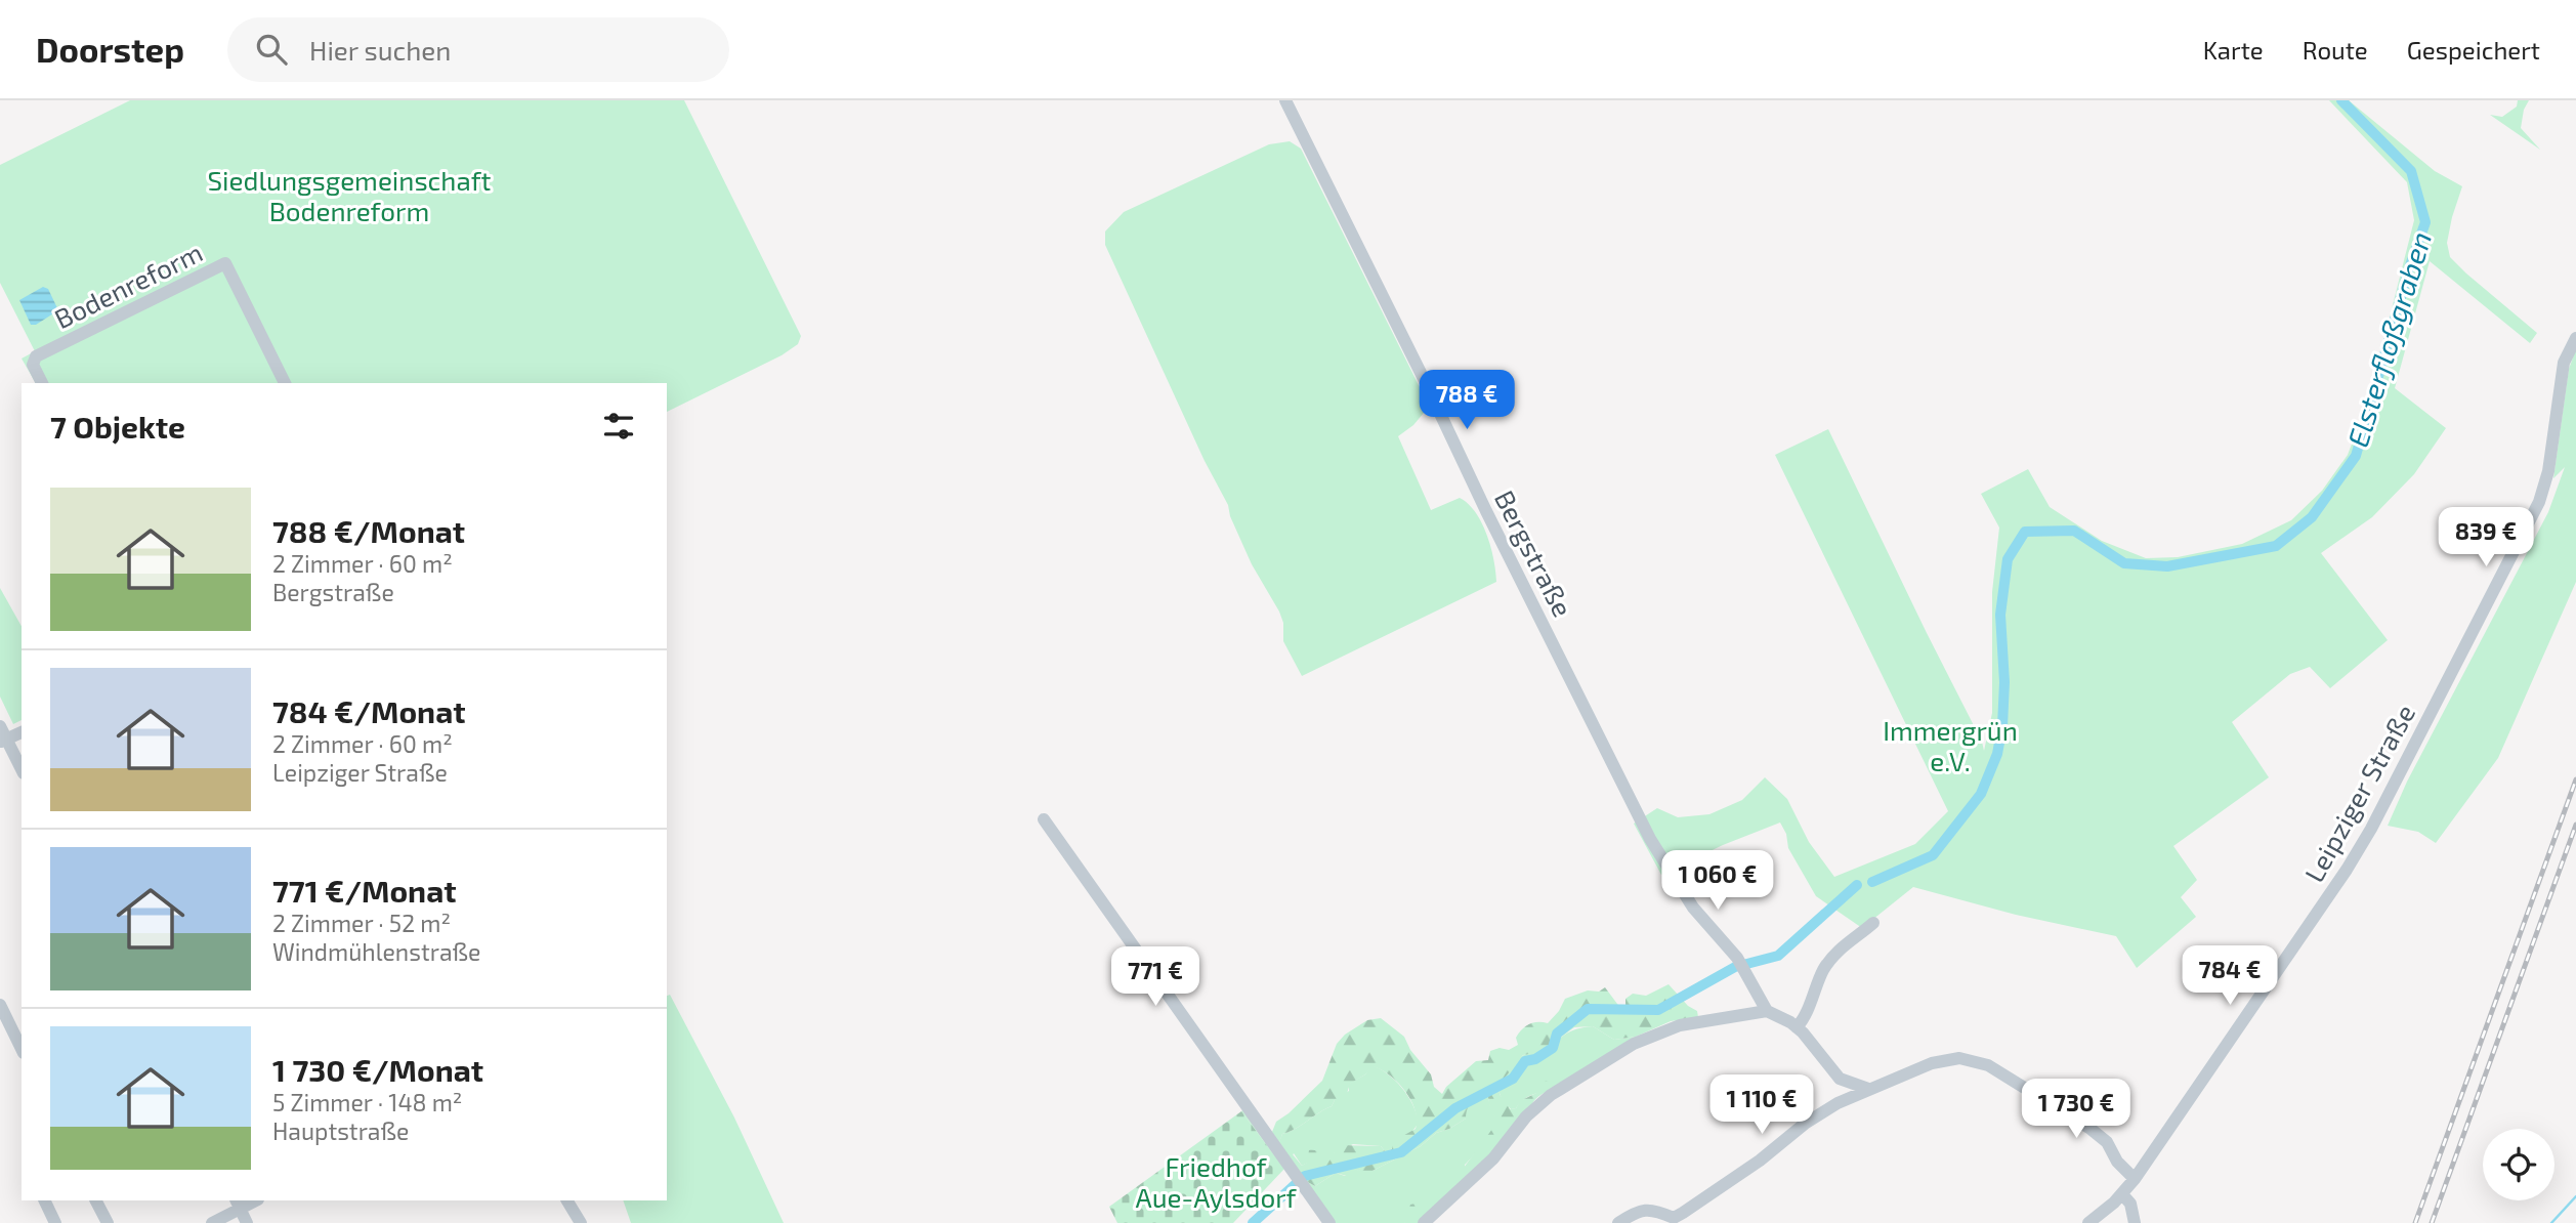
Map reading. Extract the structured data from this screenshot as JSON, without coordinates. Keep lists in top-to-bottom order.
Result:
{
  "streets": {
    "street": ["Bodenreform", "Bergstraße", "Leipziger Straße"]
  },
  "water": ["Elsterfloßgraben"],
  "parks": ["Siedlungsgemeinschaft Bodenreform", "Immergrün e.V.", "Friedhof Aue-Aylsdorf"],
  "page": {
    "header": "Doorstep",
    "search": "Hier suchen",
    "nav": ["Karte", "Route", "Gespeichert"],
    "price": [
      "788 €",
      "839 €",
      "1 060 €",
      "784 €",
      "771 €",
      "1 110 €",
      "1 730 €"
    ],
    "heading": "7 Objekte",
    "list": [
      {
        "name": "788 €/Monat",
        "note": "2 Zimmer · 60 m² · Bergstraße"
      },
      {
        "name": "784 €/Monat",
        "note": "2 Zimmer · 60 m² · Leipziger Straße"
      },
      {
        "name": "771 €/Monat",
        "note": "2 Zimmer · 52 m² · Windmühlenstraße"
      },
      {
        "name": "1 730 €/Monat",
        "note": "5 Zimmer · 148 m² · Hauptstraße"
      }
    ]
  }
}
